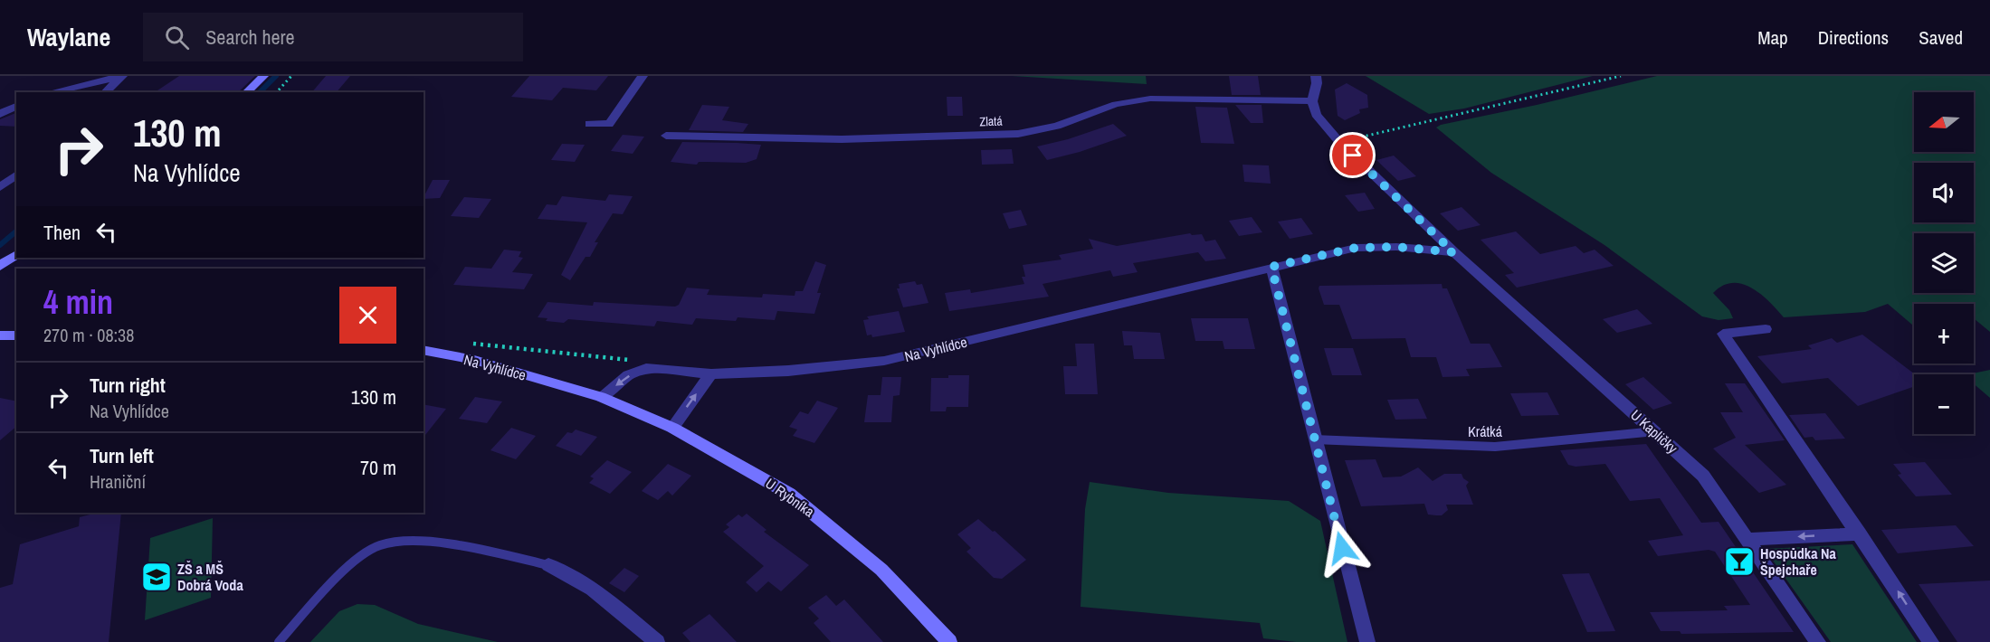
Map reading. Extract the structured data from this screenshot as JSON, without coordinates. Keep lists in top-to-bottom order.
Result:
{
  "streets": {
    "street": [
      "Zlatá",
      "Na Vyhlídce",
      "U Kapličky",
      "U Rybníka"
    ],
    "lane": ["Krátká"]
  },
  "crossings": [
    ["Zlatá", "U Kapličky"],
    ["Na Vyhlídce", "U Kapličky"],
    ["Na Vyhlídce", "U Rybníka"],
    ["Krátká", "U Kapličky"]
  ],
  "places": {
    "bar": ["Hospůdka Na Špejchaře"],
    "school or university": ["ZŠ a MŠ Dobrá Voda"]
  },
  "north": "left",
  "page": {
    "header": "Waylane",
    "search": "Search here",
    "nav": ["Map", "Directions", "Saved"],
    "map_buttons": ["+", "−"],
    "turn": ["130 m", "Na Vyhlídce"],
    "then": "Then",
    "heading": ["4 min", "270 m · 08:38"],
    "list": [
      {
        "name": "Turn right",
        "note": "Na Vyhlídce",
        "value": "130 m"
      },
      {
        "name": "Turn left",
        "note": "Hraniční",
        "value": "70 m"
      }
    ]
  }
}
